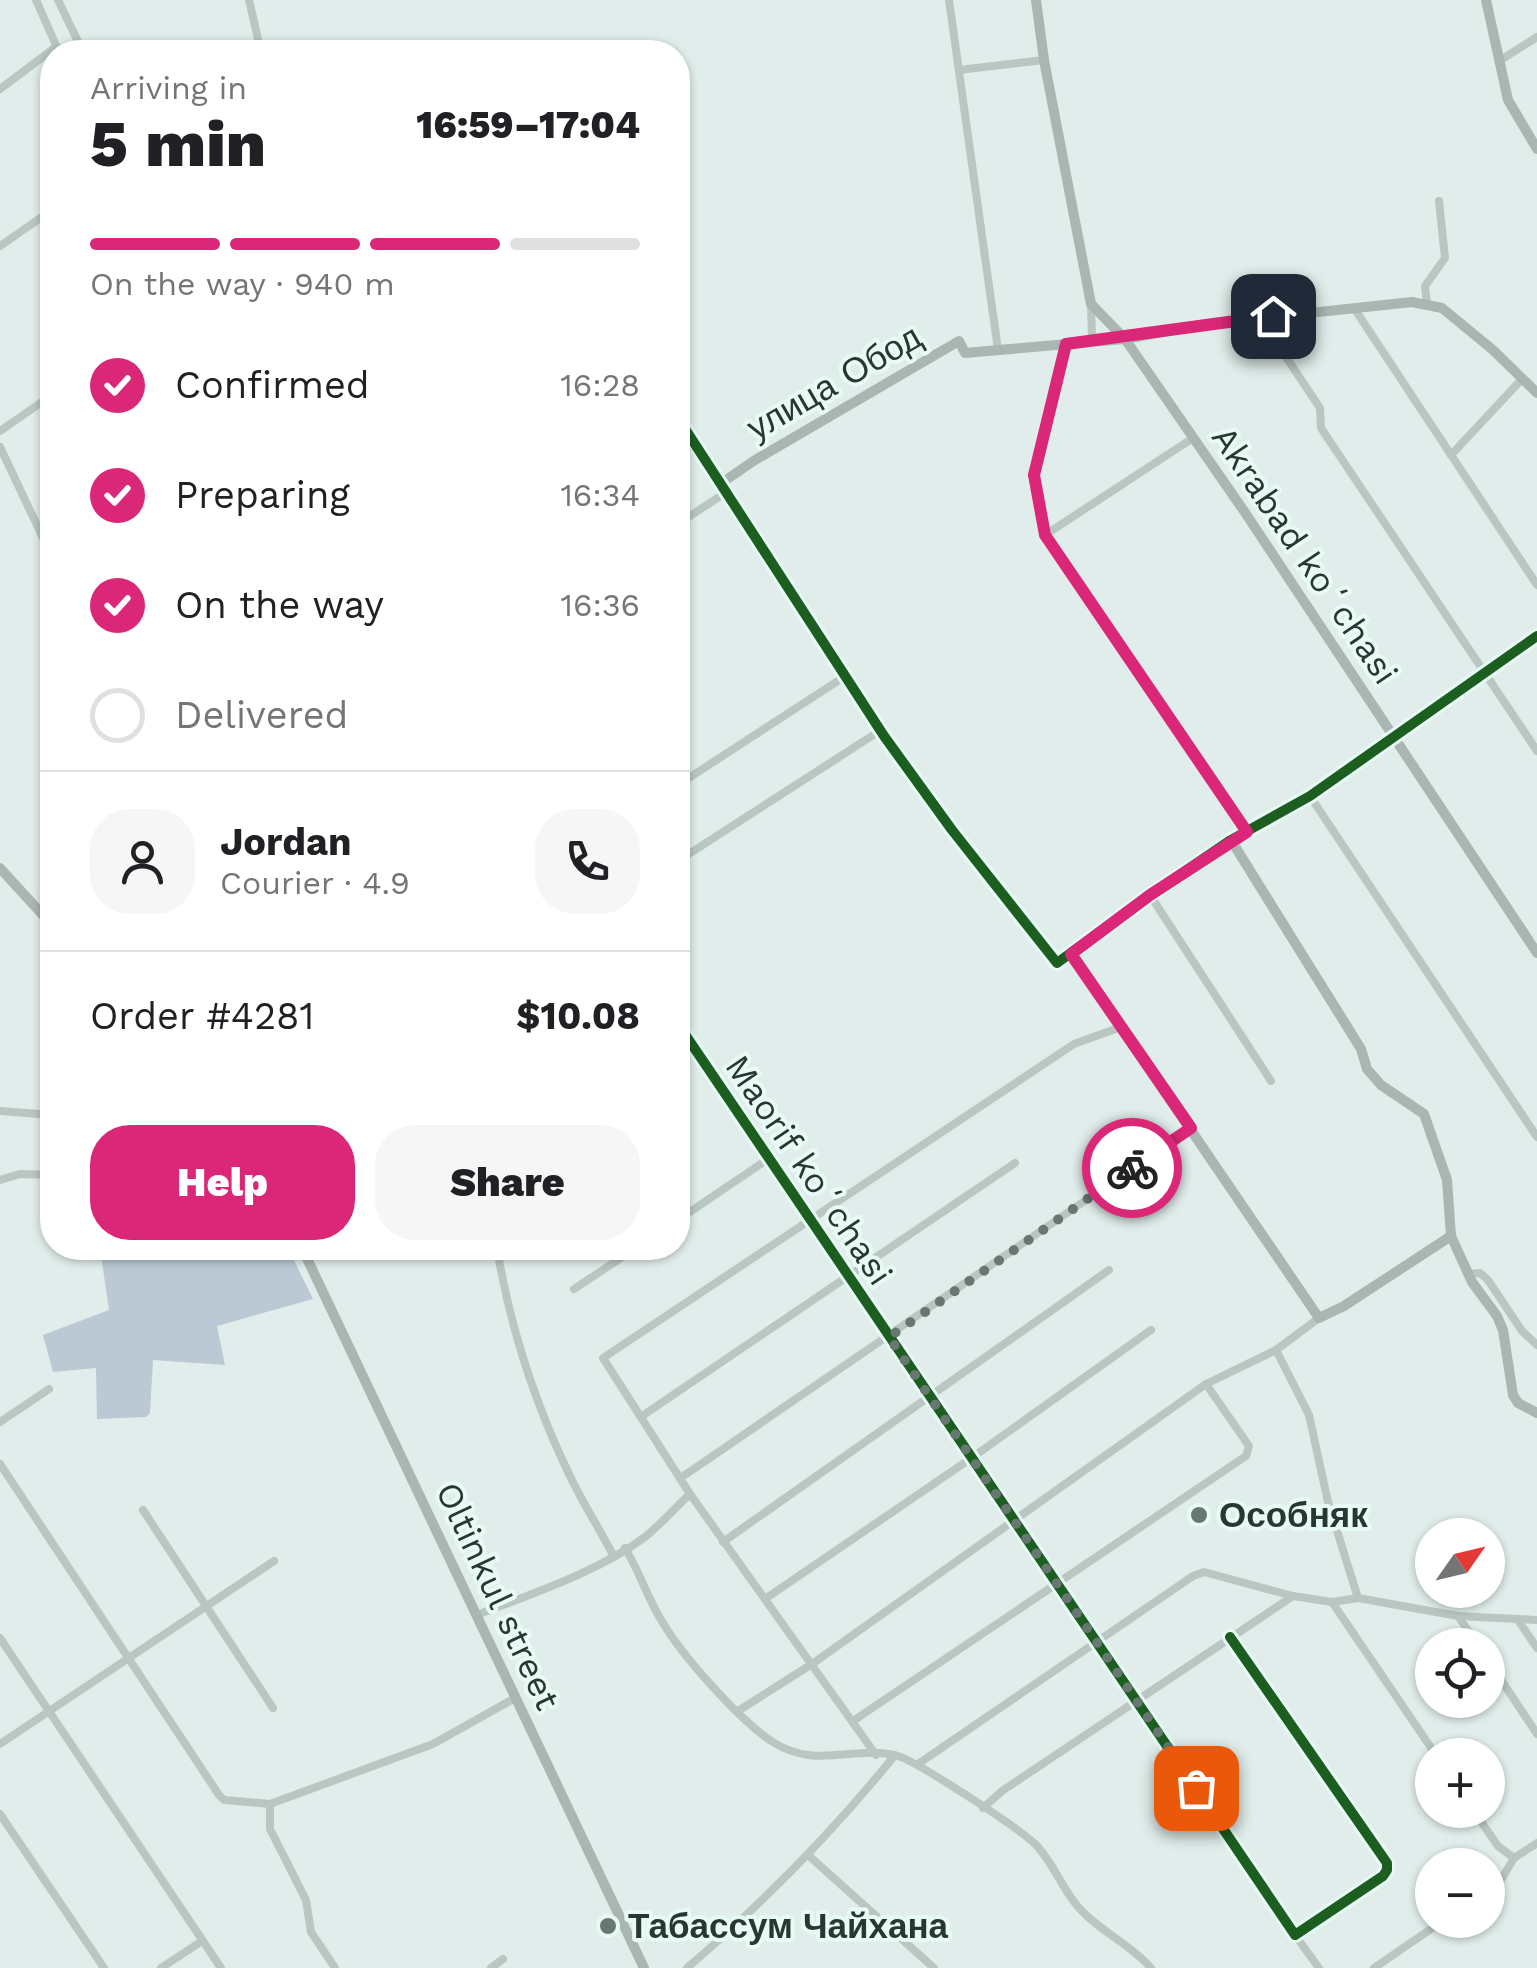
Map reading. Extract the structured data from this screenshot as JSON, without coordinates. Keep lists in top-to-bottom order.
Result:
{
  "streets": {
    "street": [
      "улица Обод",
      "Akrabad koʻchasi",
      "Maorif koʻchasi",
      "Oltinkul street"
    ]
  },
  "crossings": [
    ["улица Обод", "Akrabad koʻchasi"]
  ],
  "places": ["Особняк", "Табассум Чайхана"],
  "north": "top right",
  "page": {
    "heading": ["5 min", "Arriving in", "16:59–17:04"],
    "panel": [
      "Jordan",
      "Courier · 4.9",
      "Order #4281",
      "$10.08"
    ],
    "bar": "On the way · 940 m",
    "list": [
      ["Confirmed", "16:28"],
      ["Preparing", "16:34"],
      ["On the way", "16:36"],
      "Delivered"
    ],
    "buttons": ["Help", "Share"],
    "map_buttons": ["+", "−"]
  }
}
